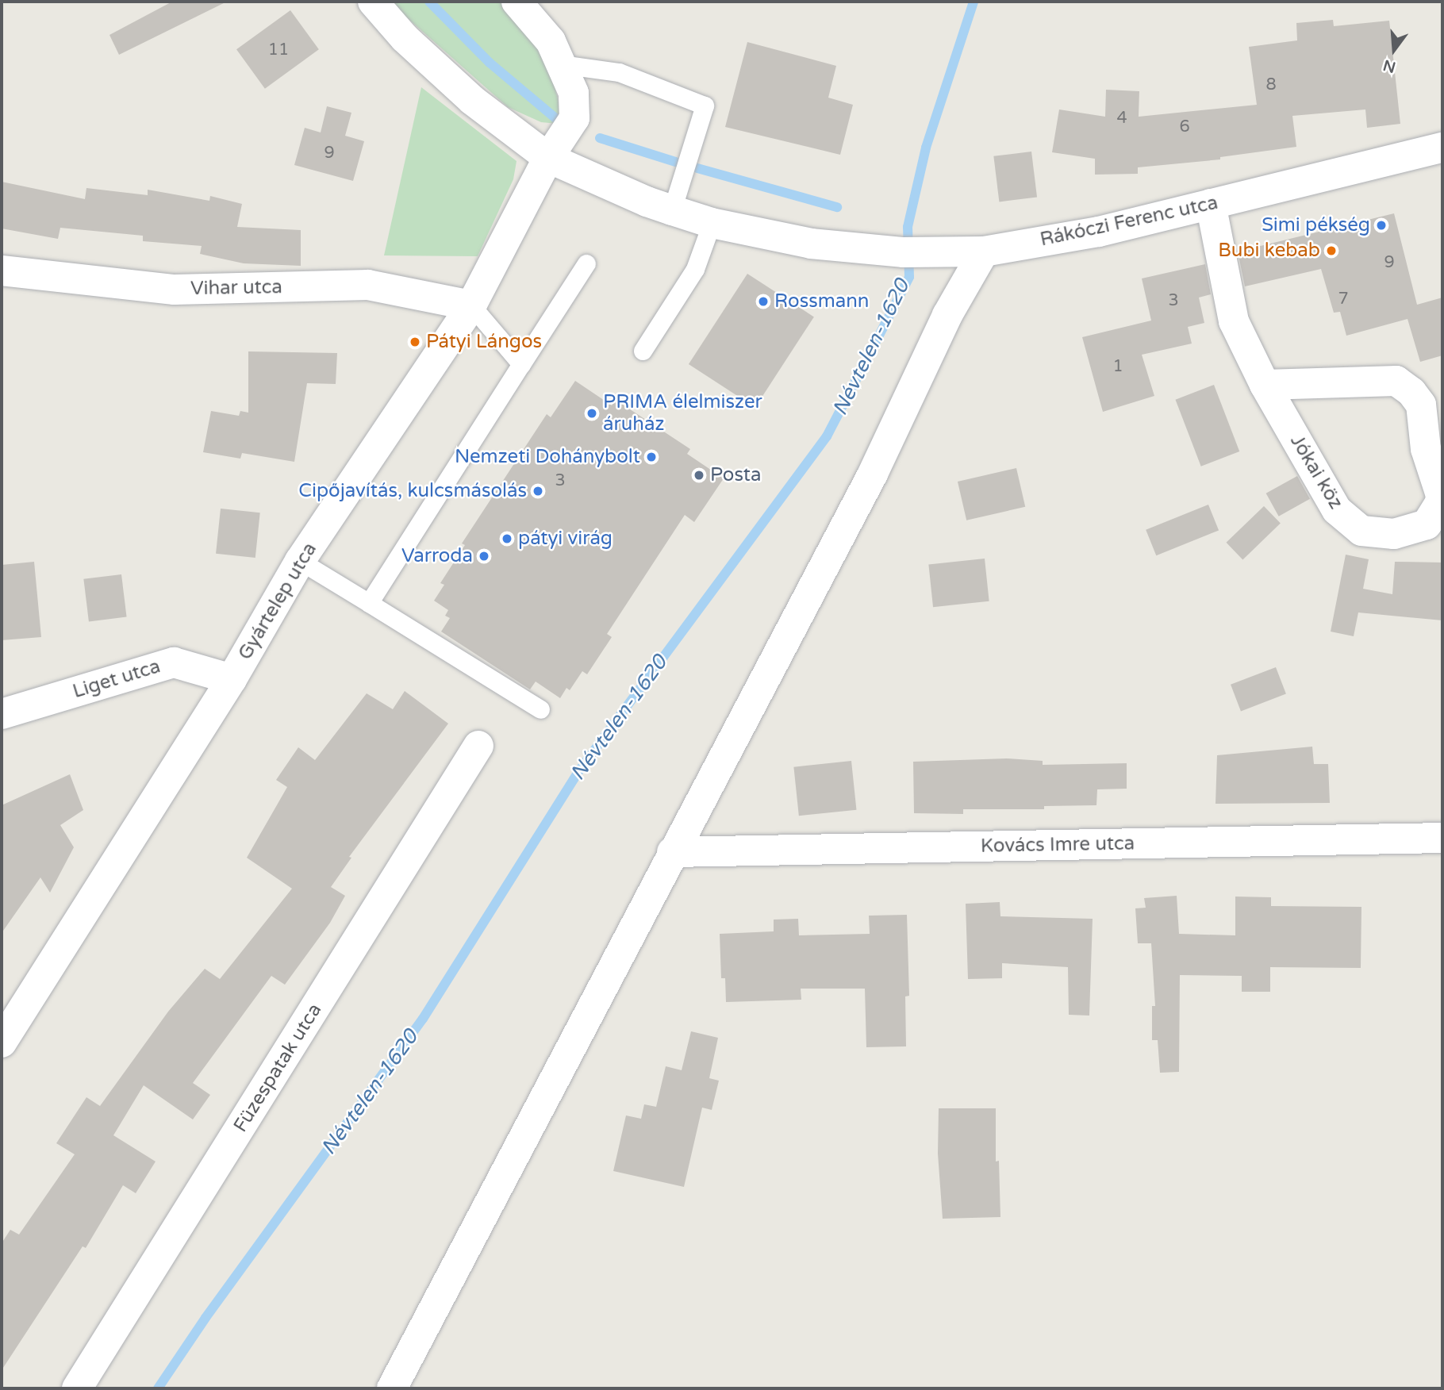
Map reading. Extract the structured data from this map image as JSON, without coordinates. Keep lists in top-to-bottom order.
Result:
{
  "streets": {
    "street": [
      "Rákóczi Ferenc utca",
      "Vihar utca",
      "Jókai köz",
      "Gyártelep utca",
      "Liget utca",
      "Kovács Imre utca",
      "Füzespatak utca"
    ]
  },
  "crossings": [
    ["Rákóczi Ferenc utca", "Jókai köz"],
    ["Rákóczi Ferenc utca", "Gyártelep utca"],
    ["Vihar utca", "Gyártelep utca"],
    ["Gyártelep utca", "Liget utca"]
  ],
  "water": ["Névtelen-1620"],
  "places": [
    "Simi pékség",
    "Bubi kebab",
    "Rossmann",
    "Pátyi Lángos",
    "PRIMA élelmiszer áruház",
    "Nemzeti Dohánybolt",
    "Posta",
    "Cipőjavítás, kulcsmásolás",
    "pátyi virág",
    "Varroda"
  ],
  "house_numbers": [
    "11",
    "8",
    "4",
    "6",
    "9",
    "9",
    "7",
    "3",
    "1",
    "3"
  ],
  "north": "bottom"
}
